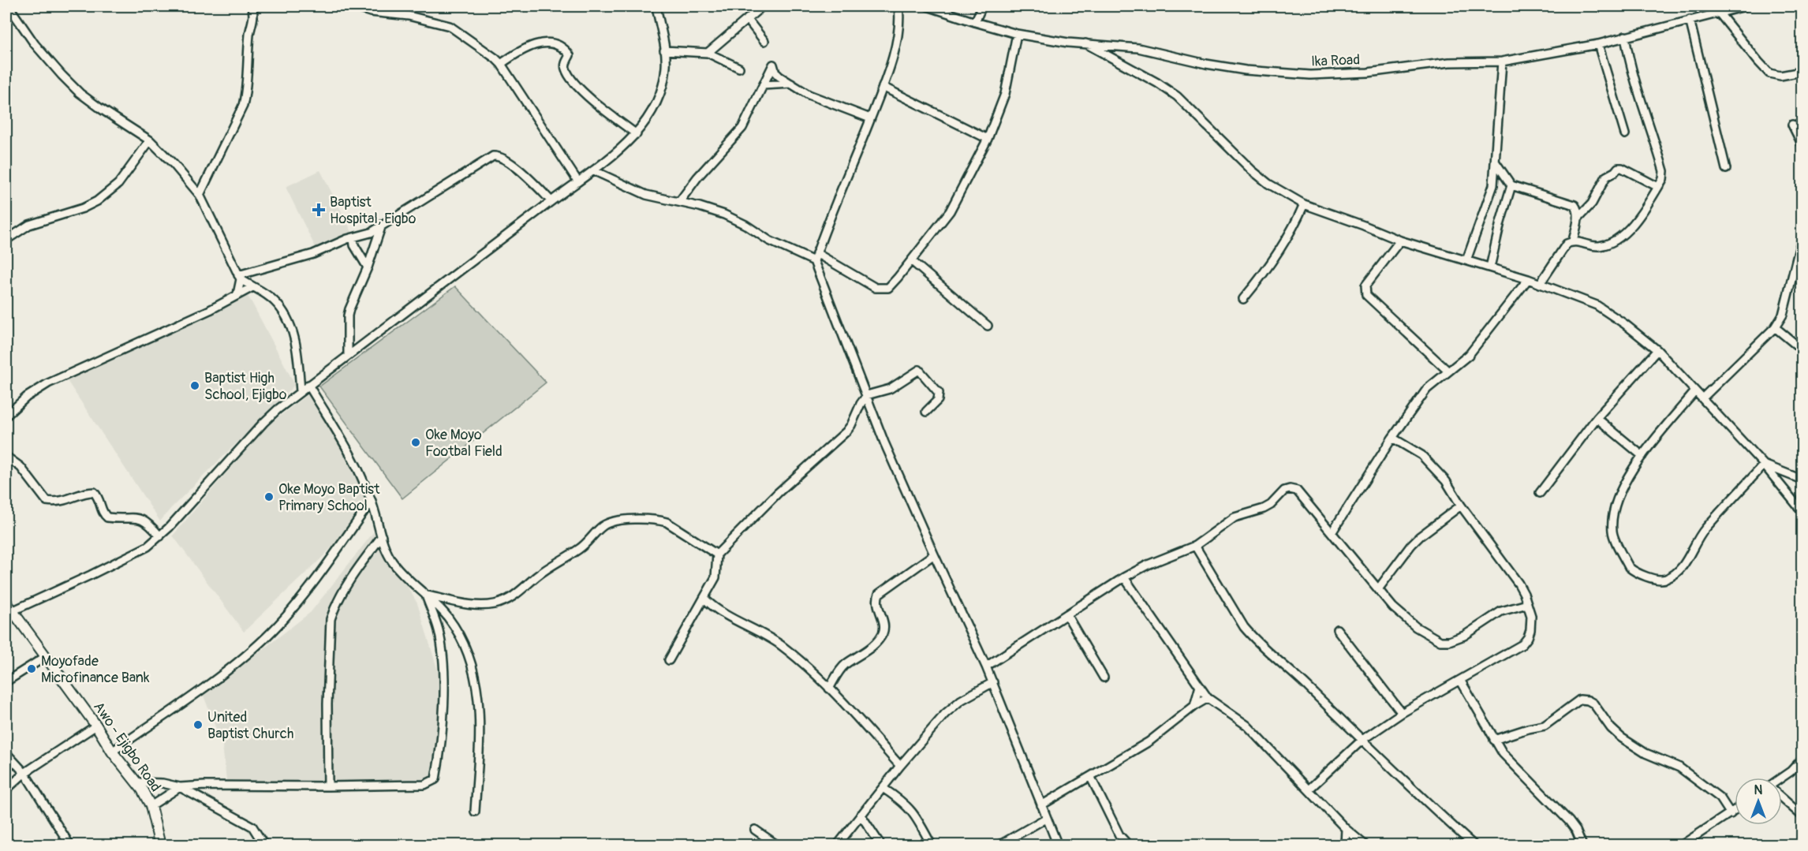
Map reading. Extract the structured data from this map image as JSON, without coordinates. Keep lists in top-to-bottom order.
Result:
{
  "streets": {
    "main road": ["Awo - Ejigbo Road"],
    "street": ["Ika Road"]
  },
  "places": {
    "health": ["Baptist Hospital, Eigbo"],
    "other": [
      "Baptist High School, Ejigbo",
      "Oke Moyo Footbal Field",
      "Oke Moyo Baptist Primary School",
      "Moyofade Microfinance Bank",
      "United Baptist Church"
    ]
  },
  "north": "top"
}
